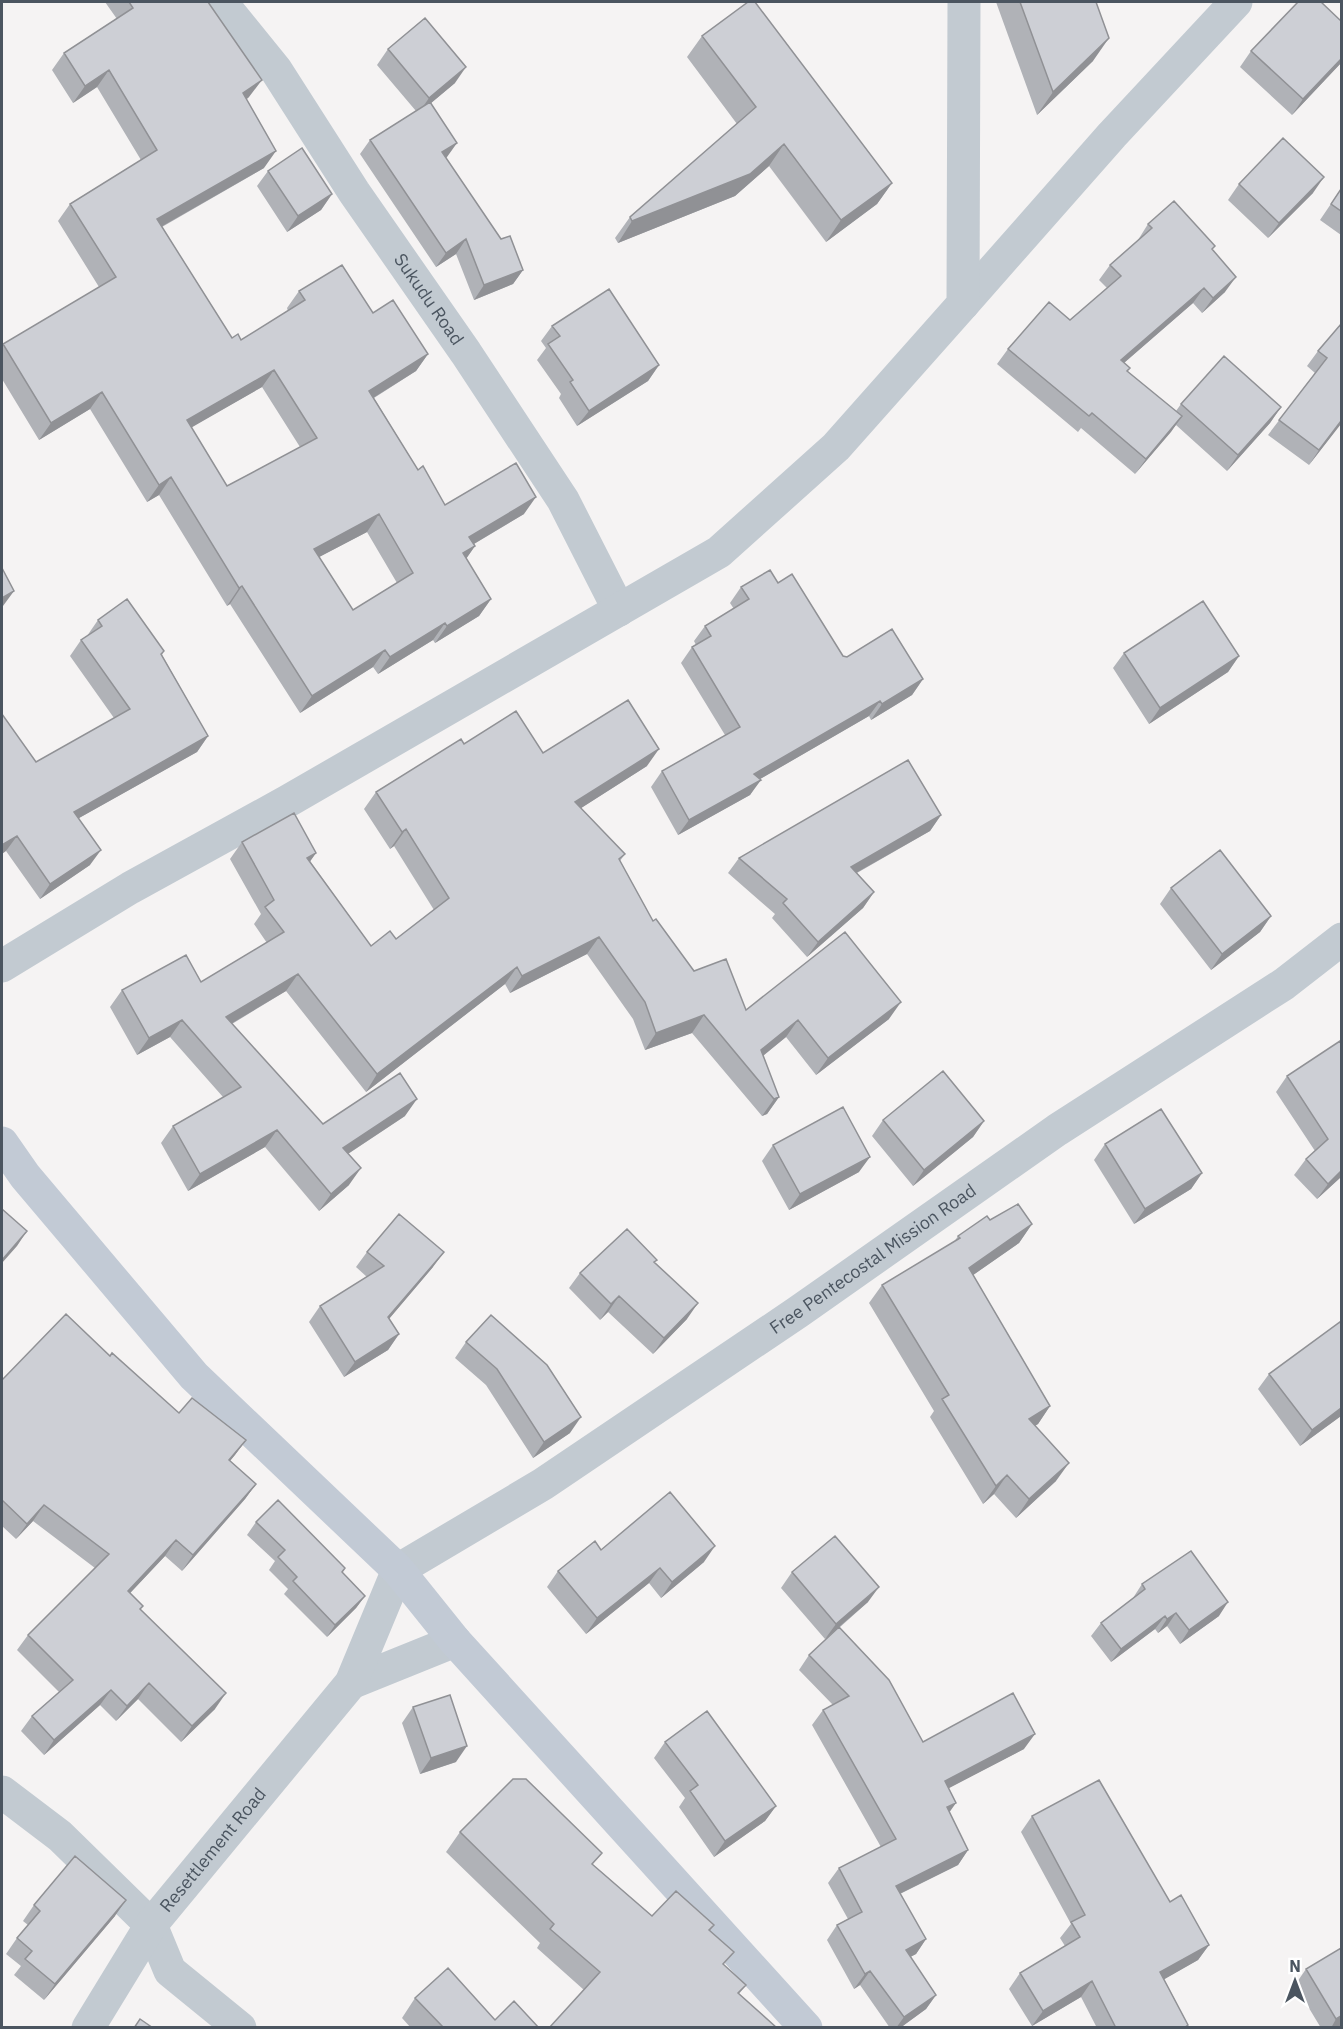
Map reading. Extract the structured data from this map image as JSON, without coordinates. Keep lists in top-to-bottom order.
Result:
{
  "streets": {
    "street": ["Sukudu Road", "Free Pentecostal Mission Road", "Resettlement Road"]
  },
  "crossings": [
    ["Free Pentecostal Mission Road", "Resettlement Road"]
  ],
  "north": "top"
}
